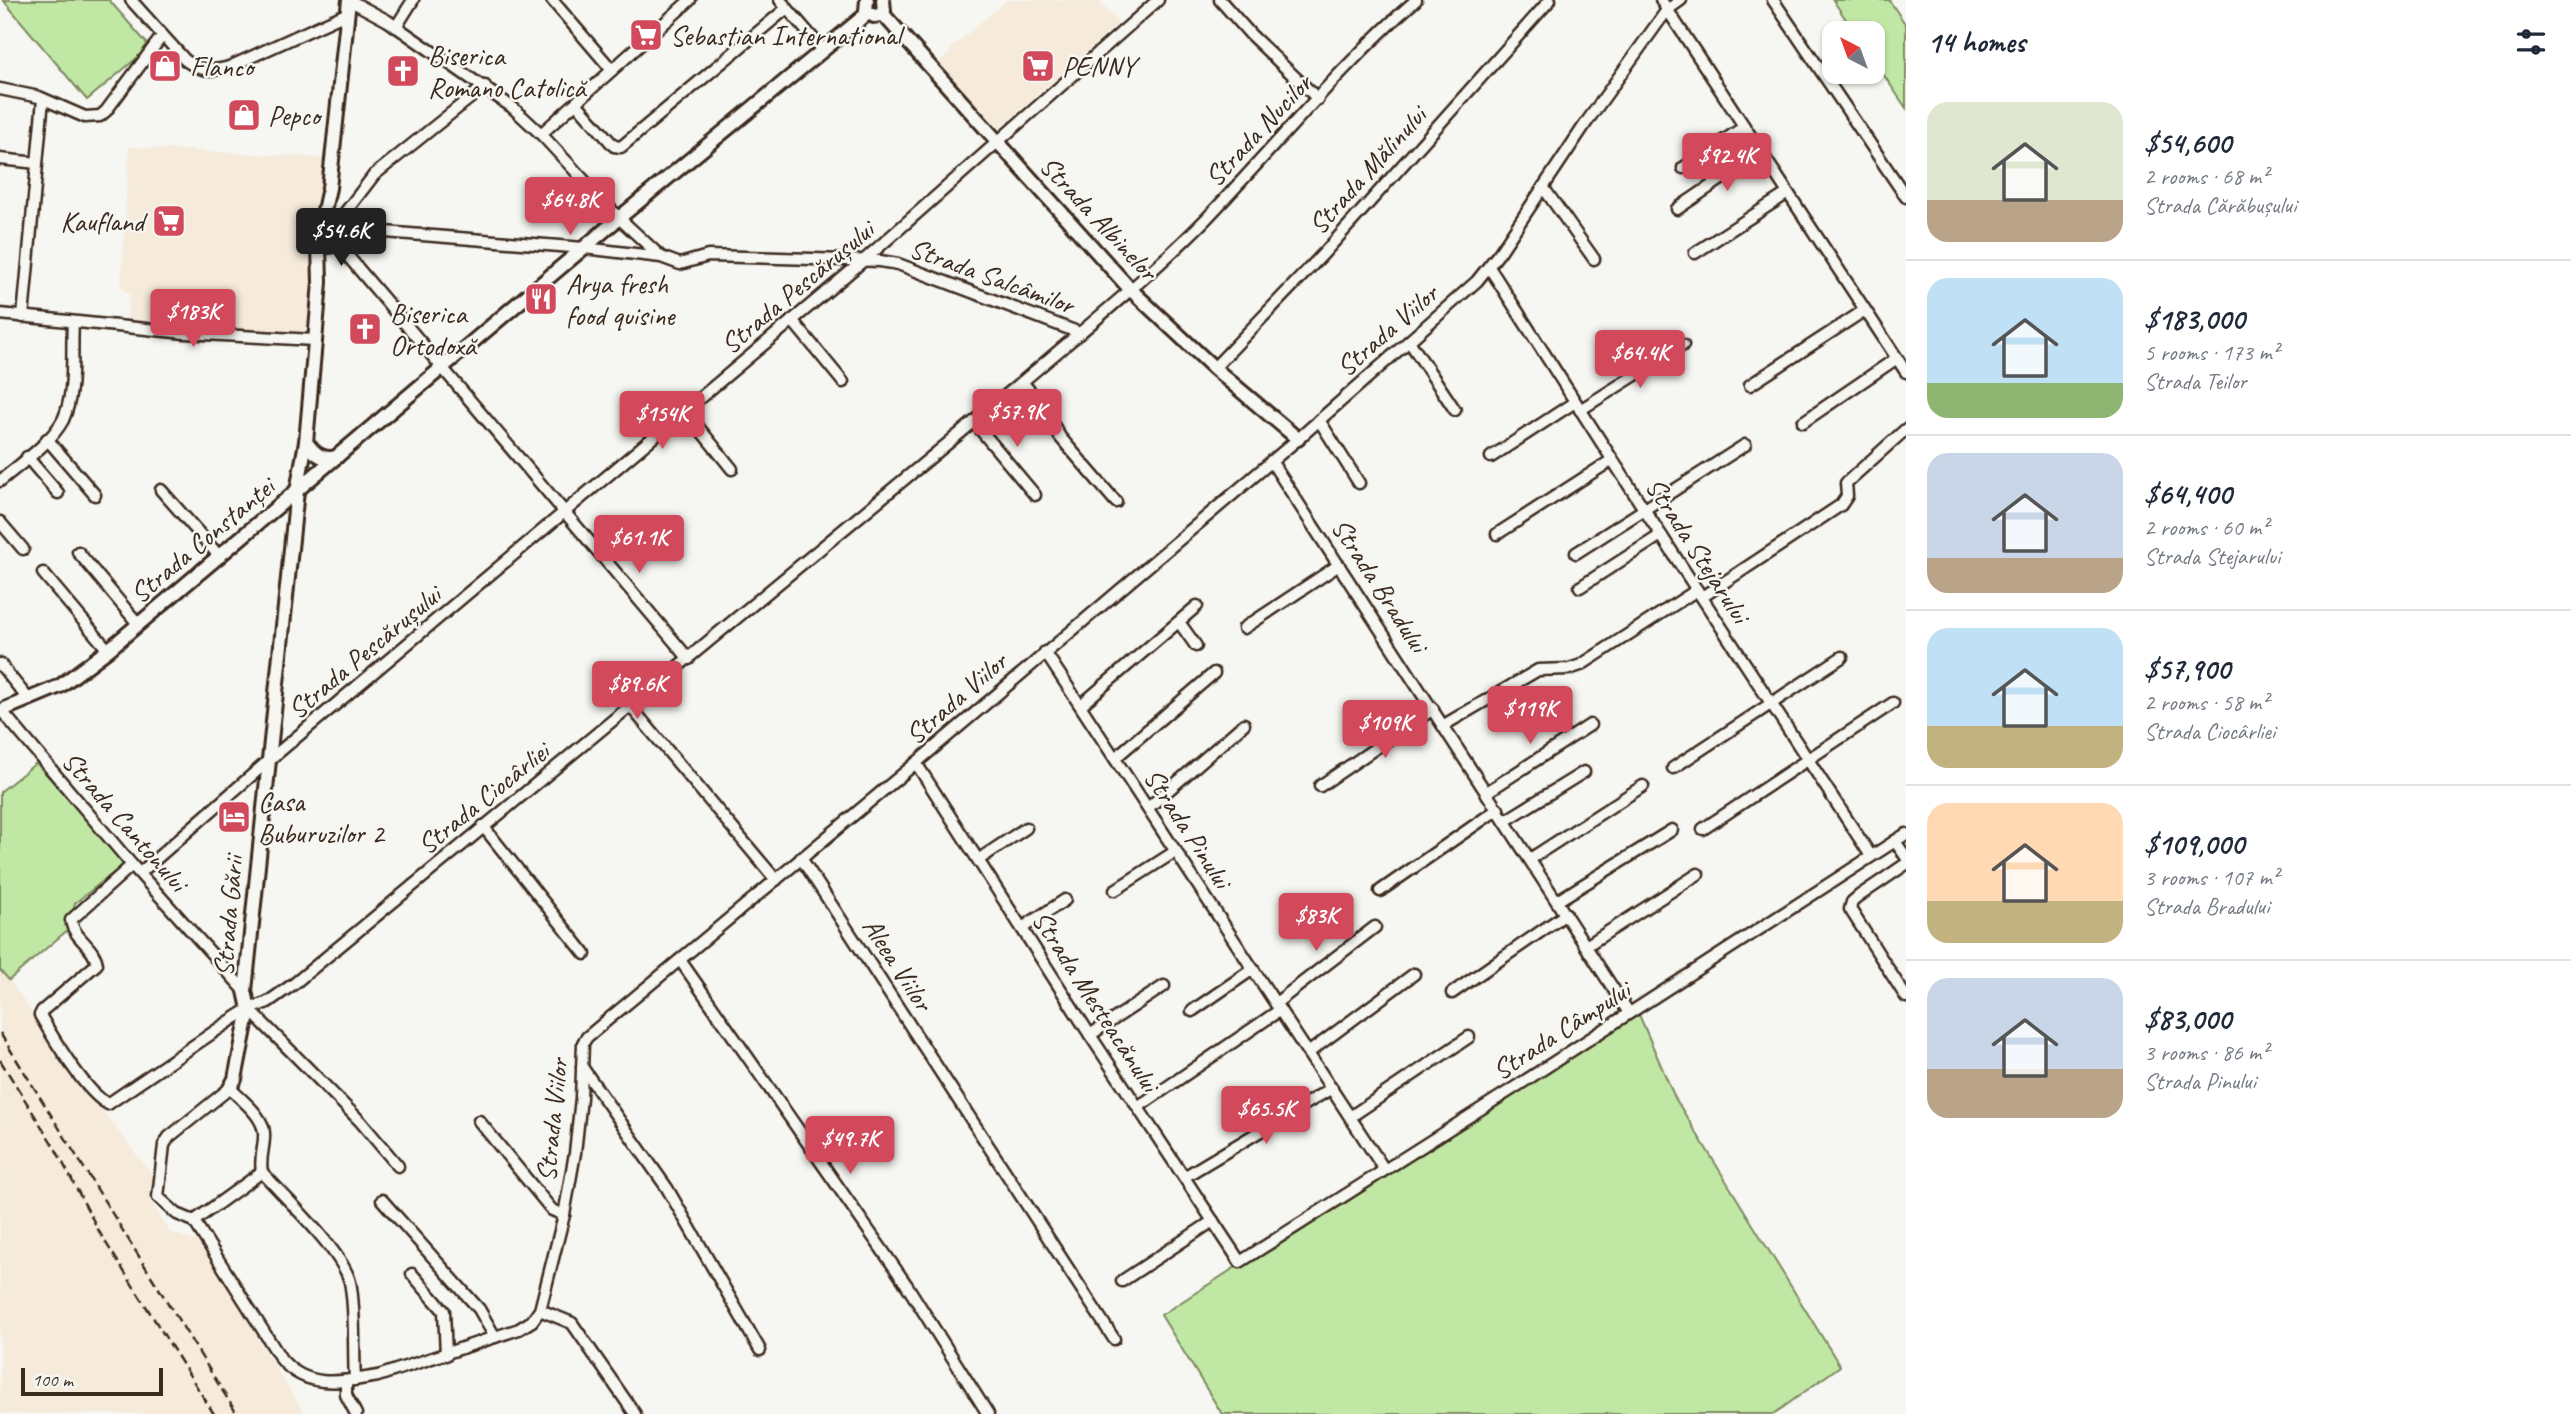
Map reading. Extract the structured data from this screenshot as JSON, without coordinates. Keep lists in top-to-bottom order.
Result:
{
  "streets": {
    "street": [
      "Strada Nucilor",
      "Strada Mălinului",
      "Strada Albinelor",
      "Strada Salcâmilor",
      "Strada Pescărușului",
      "Strada Viilor",
      "Strada Constanței",
      "Strada Stejarului",
      "Strada Bradului",
      "Strada Ciocârliei",
      "Strada Cantonului",
      "Strada Pinului",
      "Strada Gării",
      "Aleea Viilor",
      "Strada Mesteacănului",
      "Strada Câmpului"
    ]
  },
  "crossings": [
    ["Strada Nucilor", "Strada Albinelor"],
    ["Strada Nucilor", "Strada Ciocârliei"],
    ["Strada Mălinului", "Strada Albinelor"],
    ["Strada Albinelor", "Strada Pescărușului"],
    ["Strada Albinelor", "Strada Viilor"],
    ["Strada Albinelor", "Strada Ciocârliei"],
    ["Strada Salcâmilor", "Strada Pescărușului"],
    ["Strada Salcâmilor", "Strada Ciocârliei"],
    ["Strada Pescărușului", "Strada Cantonului"],
    ["Strada Pescărușului", "Strada Gării"],
    ["Strada Viilor", "Strada Stejarului"],
    ["Strada Viilor", "Strada Bradului"],
    ["Strada Viilor", "Strada Pinului"],
    ["Strada Viilor", "Aleea Viilor"],
    ["Strada Viilor", "Strada Mesteacănului"],
    ["Strada Constanței", "Strada Cantonului"],
    ["Strada Constanței", "Strada Gării"],
    ["Strada Stejarului", "Strada Câmpului"],
    ["Strada Bradului", "Strada Câmpului"],
    ["Strada Ciocârliei", "Strada Cantonului"],
    ["Strada Ciocârliei", "Strada Gării"],
    ["Strada Cantonului", "Strada Gării"],
    ["Strada Pinului", "Strada Câmpului"],
    ["Strada Mesteacănului", "Strada Câmpului"]
  ],
  "places": {
    "supermarket": ["Sebastian International", "PENNY", "Kaufland"],
    "shop": ["Flanco", "Pepco"],
    "church": ["Biserica Romano Catolică", "Biserica Ortodoxă"],
    "restaurant": ["Arya fresh food quisine"],
    "hotel": ["Casa Buburuzilor 2"]
  },
  "scale_bar": "100 m",
  "north": "top left",
  "page": {
    "heading": "14 homes",
    "list": [
      {
        "name": "$54,600",
        "note": "2 rooms · 68 m² · Strada Cărăbușului"
      },
      {
        "name": "$183,000",
        "note": "5 rooms · 173 m² · Strada Teilor"
      },
      {
        "name": "$64,400",
        "note": "2 rooms · 60 m² · Strada Stejarului"
      },
      {
        "name": "$57,900",
        "note": "2 rooms · 58 m² · Strada Ciocârliei"
      },
      {
        "name": "$109,000",
        "note": "3 rooms · 107 m² · Strada Bradului"
      },
      {
        "name": "$83,000",
        "note": "3 rooms · 86 m² · Strada Pinului"
      }
    ],
    "price": [
      "$92.4K",
      "$64.8K",
      "$54.6K",
      "$183K",
      "$64.4K",
      "$57.9K",
      "$154K",
      "$61.1K",
      "$89.6K",
      "$119K",
      "$109K",
      "$83K",
      "$65.5K",
      "$49.7K"
    ],
    "scale": "100 m"
  }
}
